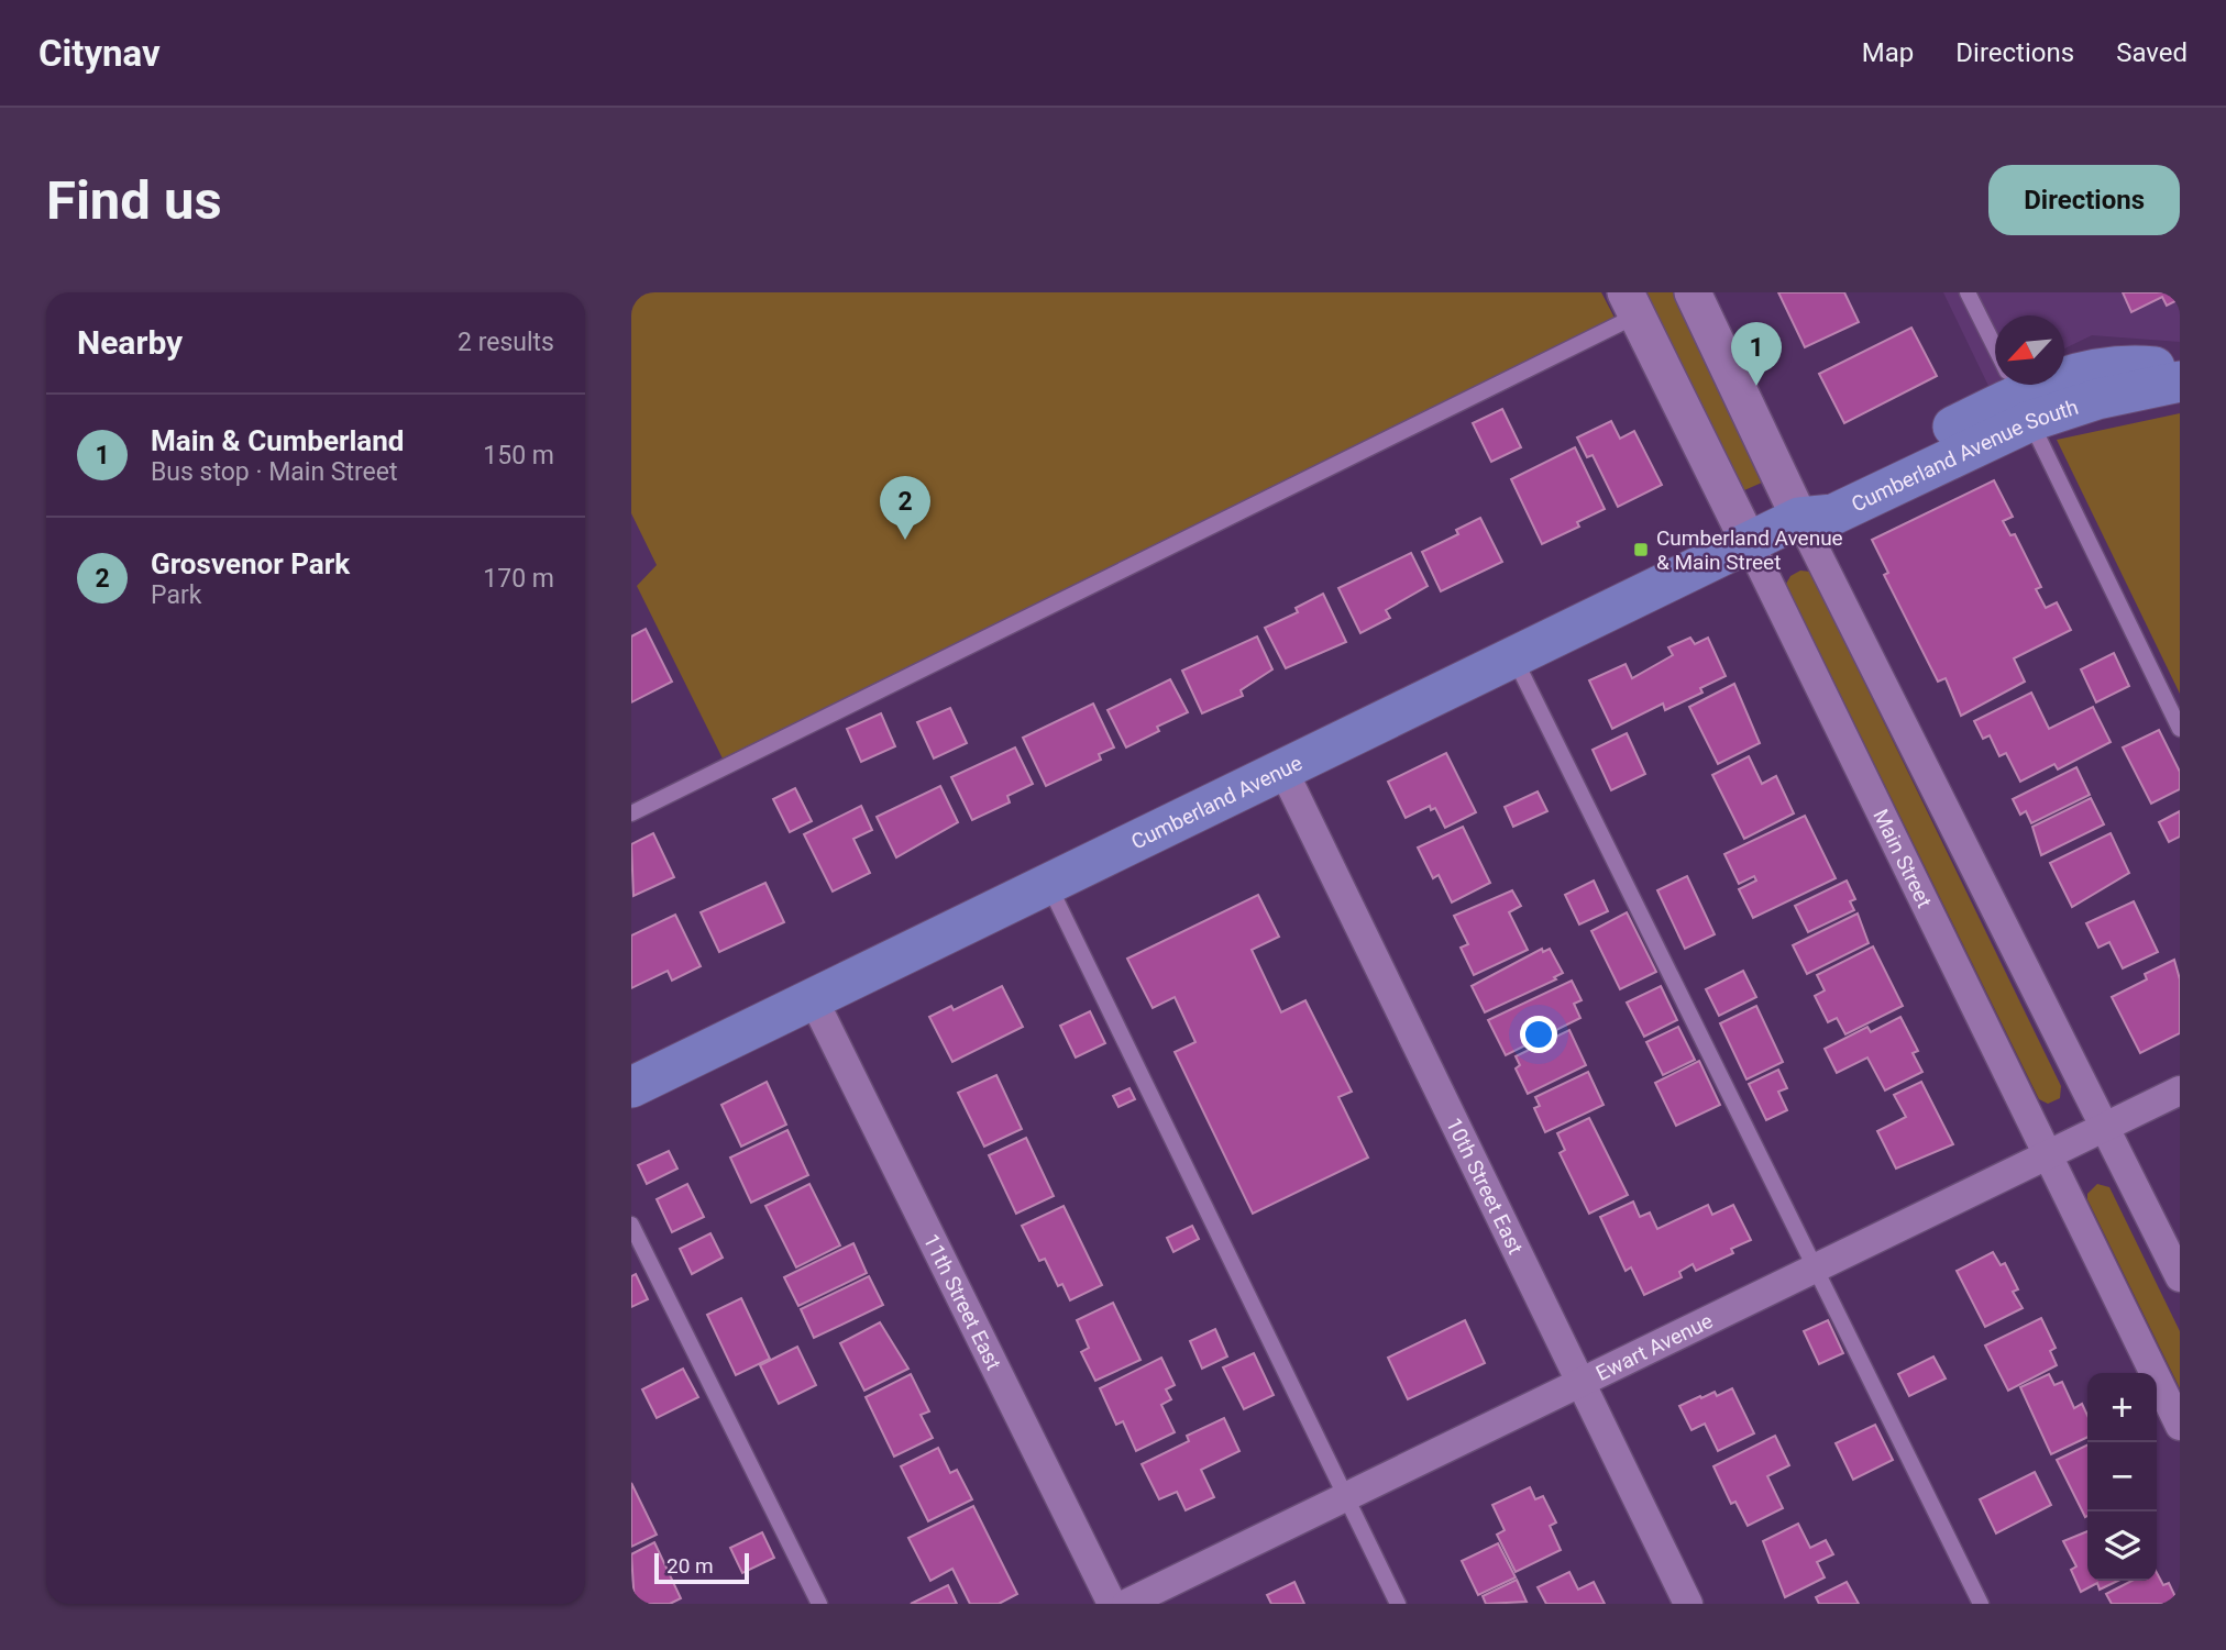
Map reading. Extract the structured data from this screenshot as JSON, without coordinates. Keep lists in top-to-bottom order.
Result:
{
  "streets": {
    "main road": ["Cumberland Avenue South", "Cumberland Avenue"],
    "street": [
      "Main Street",
      "10th Street East",
      "11th Street East",
      "Ewart Avenue"
    ]
  },
  "crossings": [
    ["Cumberland Avenue South", "Cumberland Avenue"],
    ["Cumberland Avenue", "Main Street"],
    ["Cumberland Avenue", "10th Street East"],
    ["Cumberland Avenue", "11th Street East"],
    ["Main Street", "Ewart Avenue"],
    ["10th Street East", "Ewart Avenue"]
  ],
  "places": {
    "transit": ["Cumberland Avenue & Main Street"]
  },
  "scale_bar": "20 m",
  "north": "bottom left",
  "page": {
    "header": "Citynav",
    "nav": ["Map", "Directions", "Saved"],
    "buttons": "Directions",
    "title": "Find us",
    "heading": ["Nearby", "2 results"],
    "pins": ["1", "2"],
    "list": [
      {
        "mark": "1",
        "name": "Main & Cumberland",
        "note": "Bus stop · Main Street",
        "value": "150 m"
      },
      {
        "mark": "2",
        "name": "Grosvenor Park",
        "note": "Park",
        "value": "170 m"
      }
    ],
    "map_buttons": ["+", "−"],
    "scale": "20 m"
  }
}
